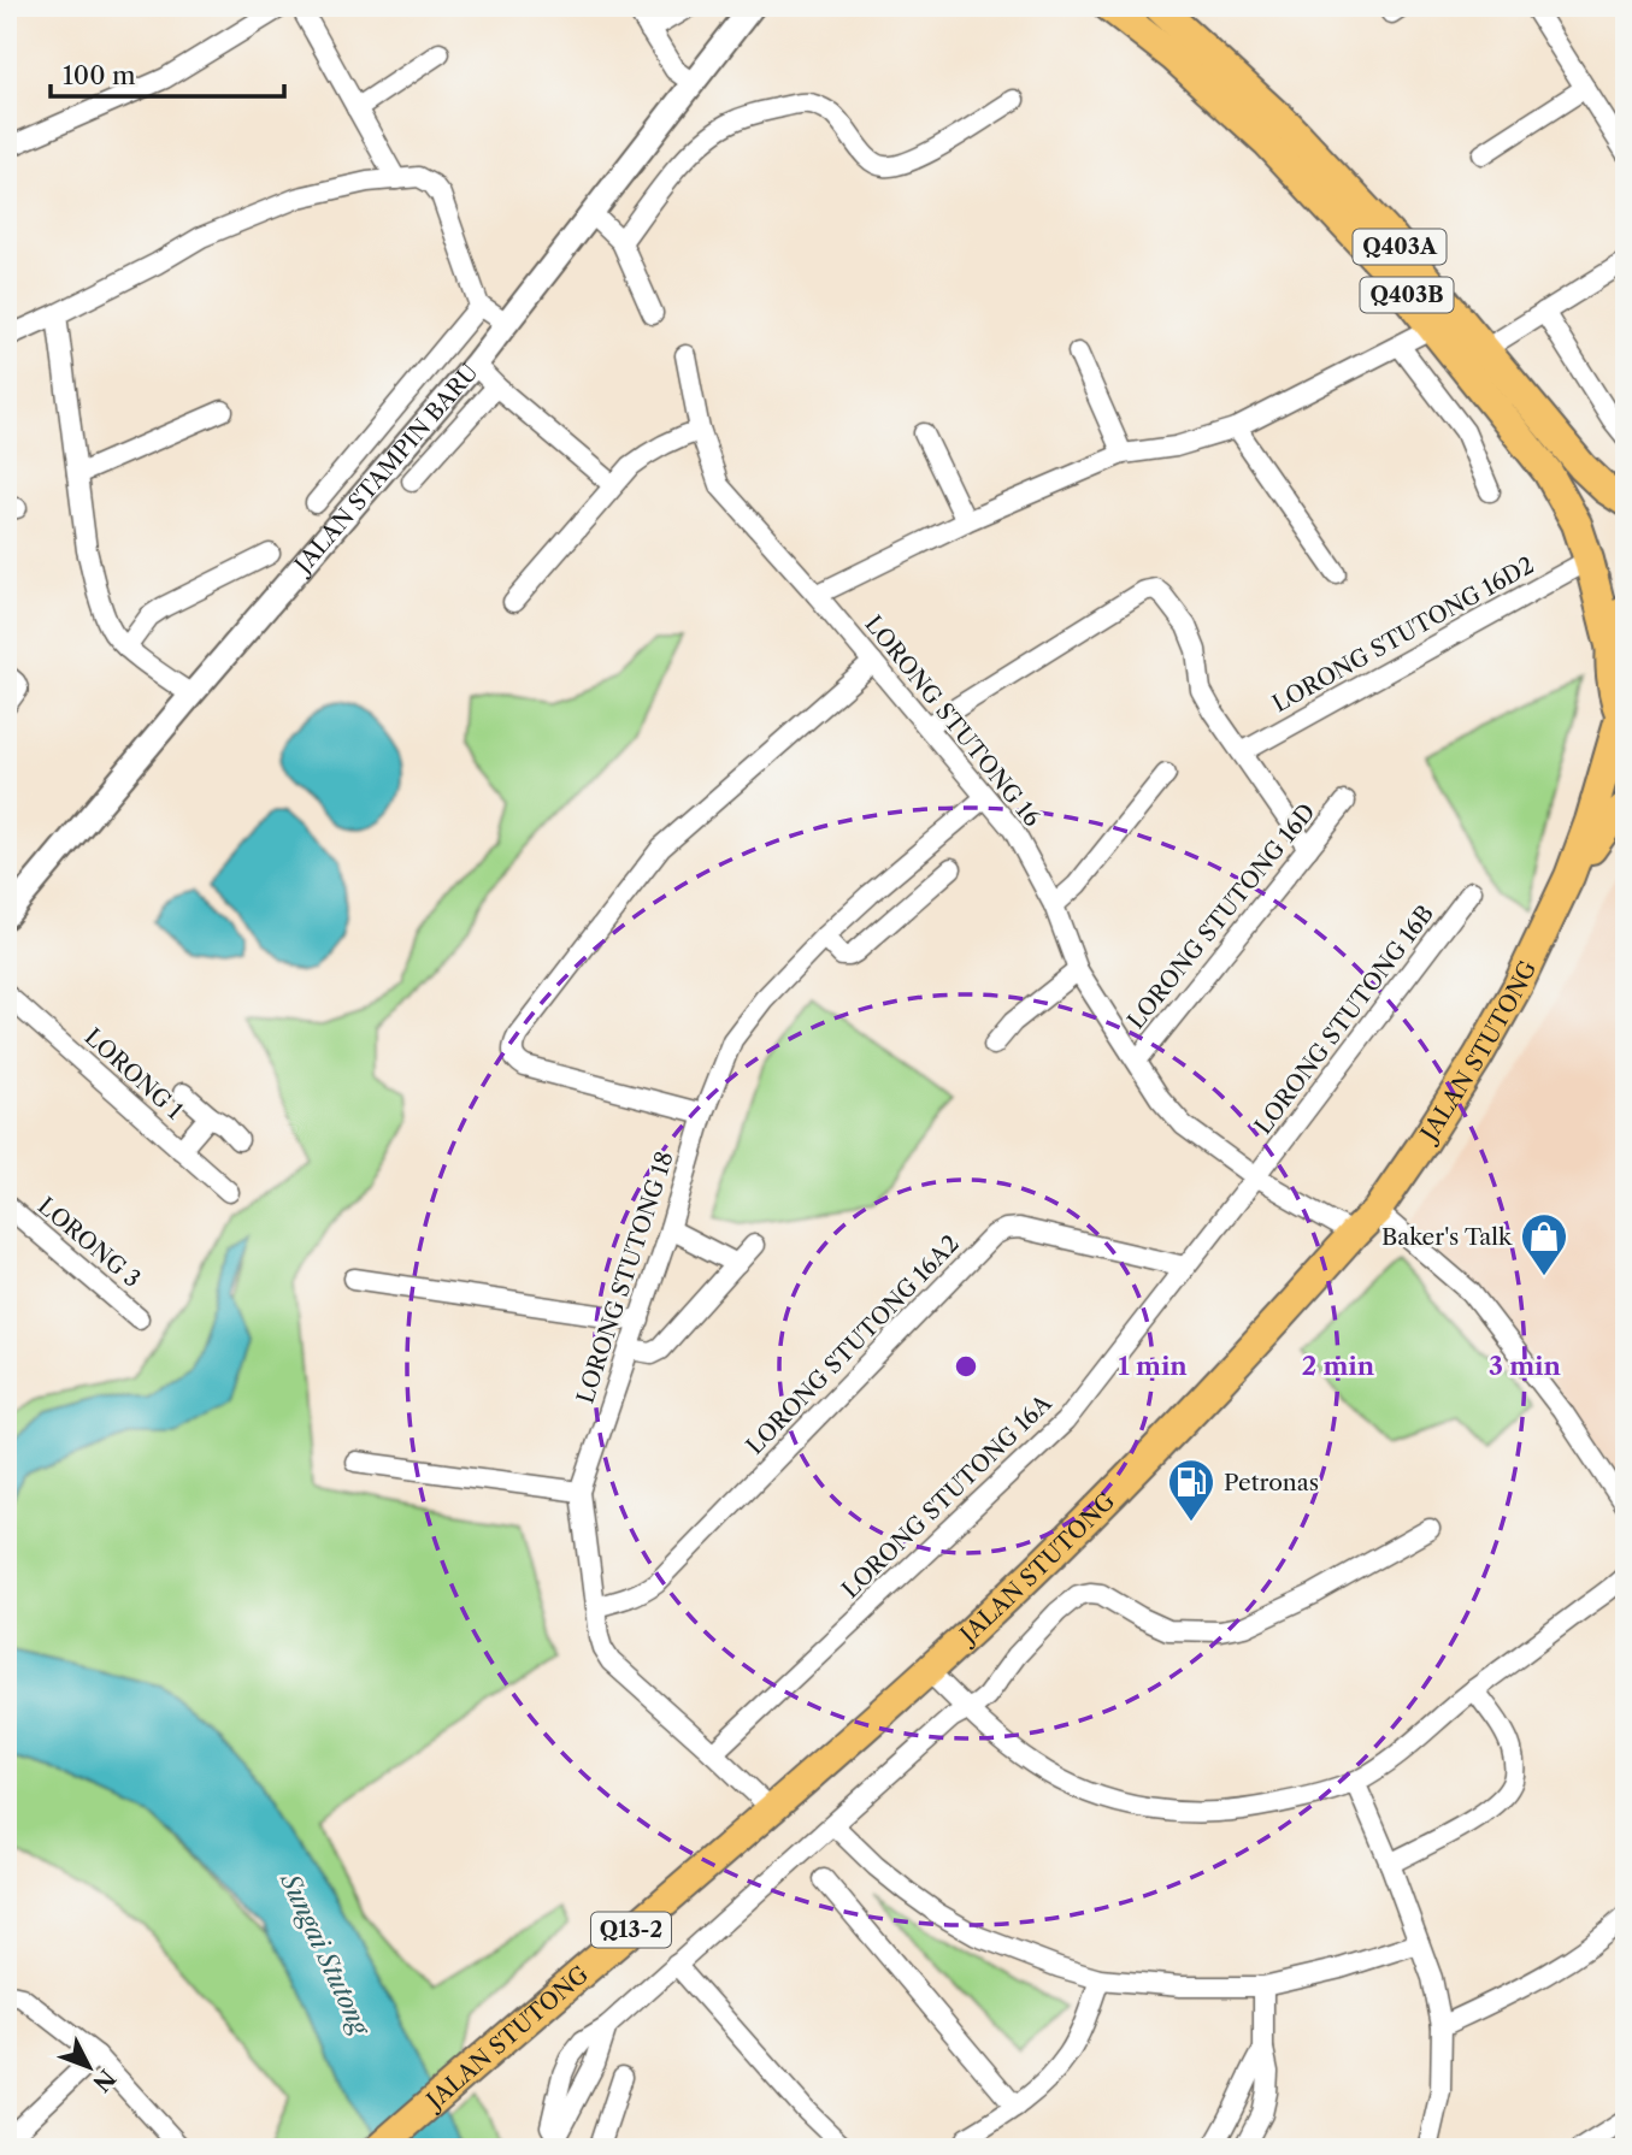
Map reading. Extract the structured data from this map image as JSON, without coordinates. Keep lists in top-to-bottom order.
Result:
{
  "streets": {
    "main road": [
      "Q403A",
      "Q403B",
      "JALAN STUTONG",
      "Q13-2"
    ],
    "street": [
      "JALAN STAMPIN BARU",
      "LORONG STUTONG 16D2",
      "LORONG STUTONG 16",
      "LORONG STUTONG 16D",
      "LORONG STUTONG 16B",
      "LORONG 1",
      "LORONG 3",
      "LORONG STUTONG 18",
      "LORONG STUTONG 16A2",
      "LORONG STUTONG 16A"
    ]
  },
  "crossings": [
    ["Q403B", "LORONG STUTONG 16D2"],
    ["LORONG STUTONG 16", "LORONG STUTONG 16D"],
    ["LORONG STUTONG 16", "LORONG STUTONG 16B"],
    ["LORONG STUTONG 16", "JALAN STUTONG"],
    ["LORONG STUTONG 16", "LORONG STUTONG 18"],
    ["LORONG STUTONG 16", "LORONG STUTONG 16A"],
    ["LORONG STUTONG 16B", "LORONG STUTONG 16A"],
    ["JALAN STUTONG", "LORONG STUTONG 18"],
    ["JALAN STUTONG", "Q13-2"],
    ["LORONG STUTONG 18", "LORONG STUTONG 16A2"],
    ["LORONG STUTONG 18", "LORONG STUTONG 16A"],
    ["LORONG STUTONG 16A2", "LORONG STUTONG 16A"]
  ],
  "water": ["Sungai Stutong"],
  "places": {
    "shop": ["Baker's Talk"],
    "fuel station": ["Petronas"]
  },
  "scale_bar": "100 m",
  "north": "bottom right",
  "rings": ["1 min", "2 min", "3 min"]
}
